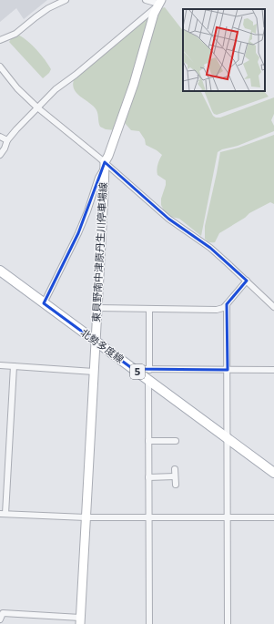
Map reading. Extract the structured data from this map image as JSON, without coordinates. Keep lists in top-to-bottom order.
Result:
{
  "streets": {
    "main road": ["東貝野南中津原丹生川停車場線", "北勢多度線", "5"]
  },
  "crossings": [
    ["東貝野南中津原丹生川停車場線", "北勢多度線"]
  ]
}
